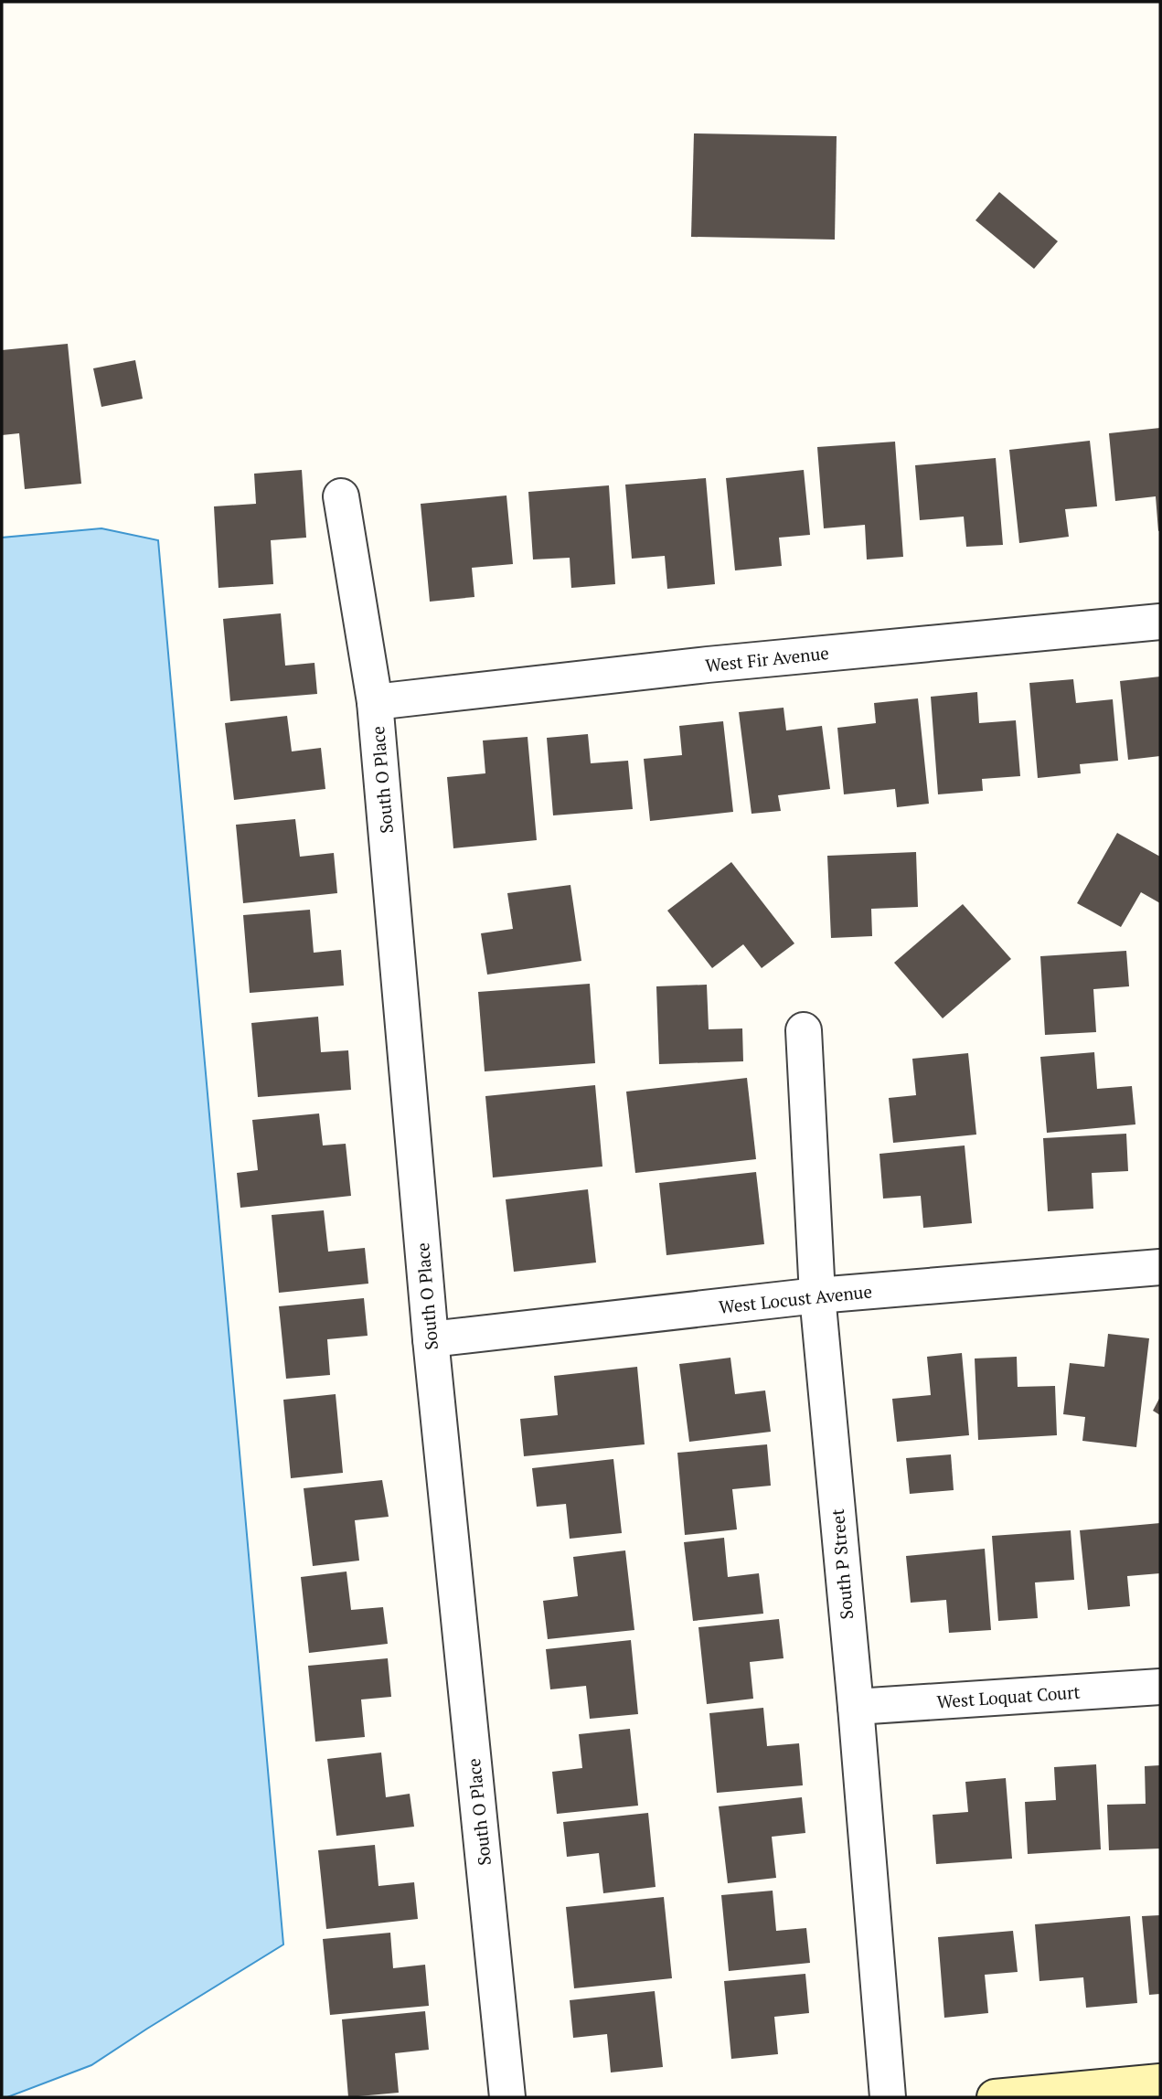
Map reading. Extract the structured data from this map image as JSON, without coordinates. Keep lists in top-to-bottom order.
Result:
{
  "streets": {
    "street": [
      "West Fir Avenue",
      "South O Place",
      "West Locust Avenue",
      "South P Street",
      "West Loquat Court"
    ]
  },
  "crossings": [
    ["West Fir Avenue", "South O Place"],
    ["South O Place", "West Locust Avenue"],
    ["West Locust Avenue", "South P Street"],
    ["South P Street", "West Loquat Court"]
  ]
}
